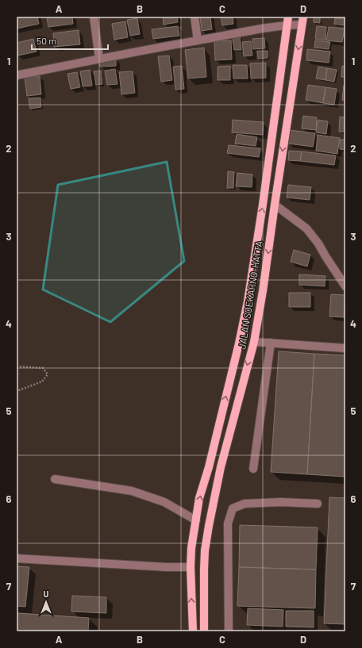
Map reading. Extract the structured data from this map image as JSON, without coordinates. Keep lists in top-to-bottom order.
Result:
{
  "streets": {
    "main road": ["JALAN SOEKARNO-HATTA"]
  },
  "scale_bar": "50 m",
  "north": "top",
  "grid": {
    "columns": [
      "A",
      "B",
      "C",
      "D"
    ],
    "rows": [
      "1",
      "2",
      "3",
      "4",
      "5",
      "6",
      "7"
    ]
  }
}
